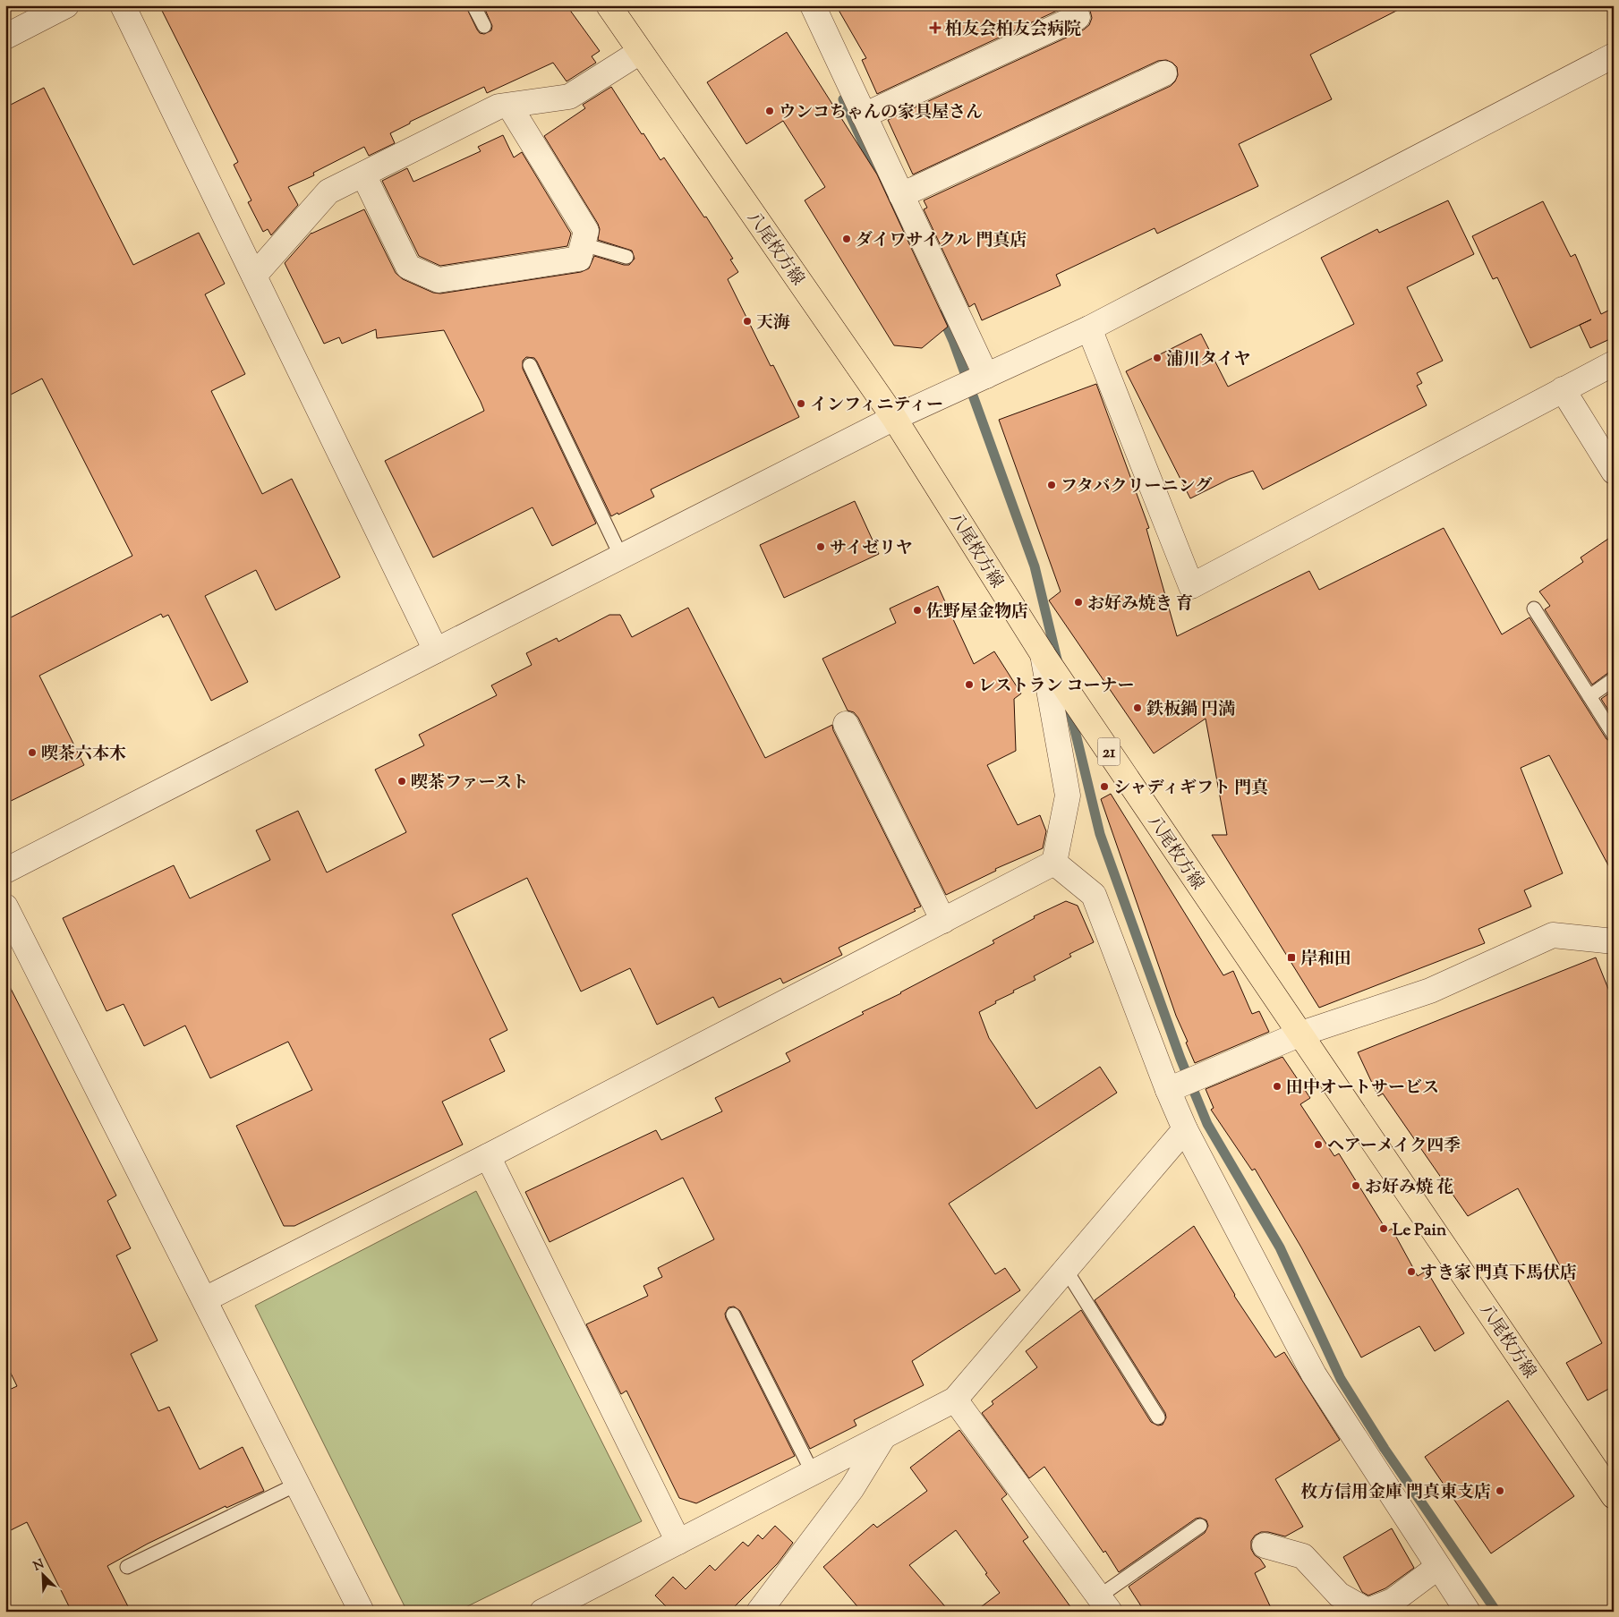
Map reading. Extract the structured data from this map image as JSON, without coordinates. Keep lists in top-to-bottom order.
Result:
{
  "streets": {
    "main road": ["八尾枚方線", "21"]
  },
  "places": {
    "health": ["柏友会柏友会病院"],
    "other": [
      "ウンコちゃんの家具屋さん",
      "ダイワサイクル 門真店",
      "天海",
      "浦川タイヤ",
      "インフィニティー",
      "フタバクリーニング",
      "サイゼリヤ",
      "お好み焼き 育",
      "佐野屋金物店",
      "レストラン コーナー",
      "鉄板鍋 円満",
      "喫茶六本木",
      "喫茶ファースト",
      "シャディギフト 門真",
      "田中オートサービス",
      "ヘアーメイク四季",
      "お好み焼 花",
      "Le Pain",
      "すき家 門真下馬伏店",
      "枚方信用金庫 門真東支店"
    ],
    "transit": ["岸和田"]
  },
  "north": "top left"
}
